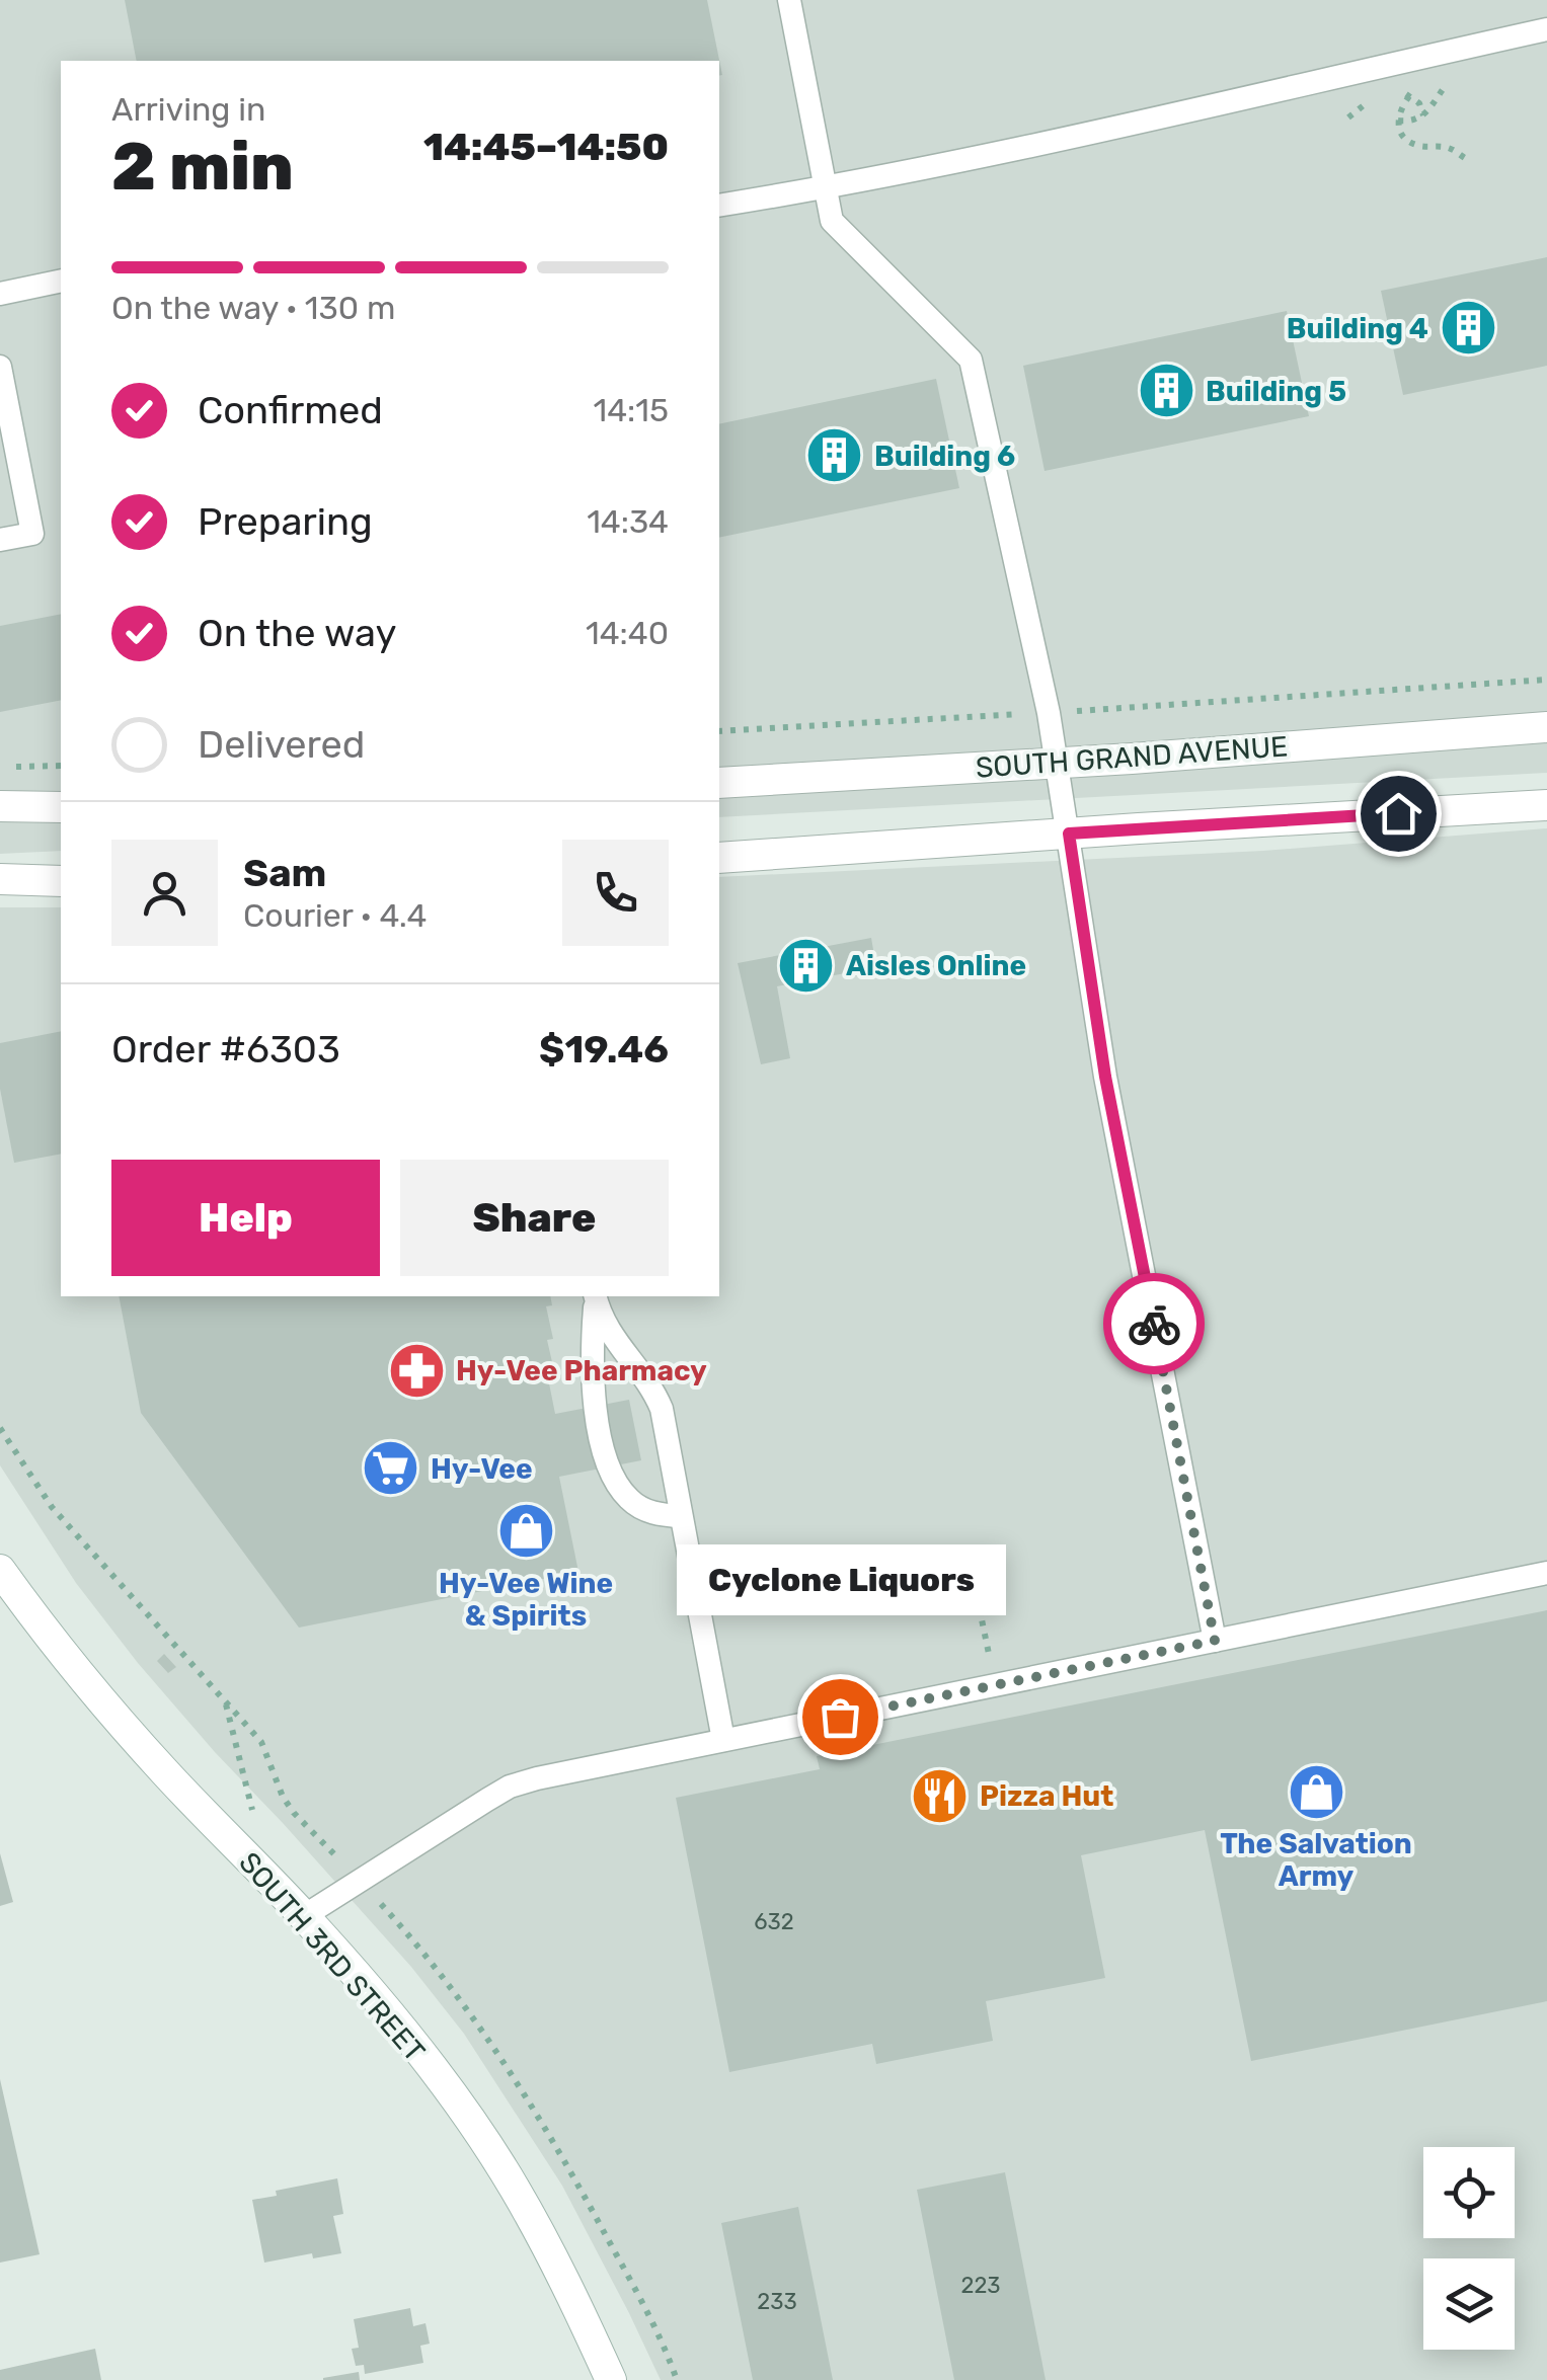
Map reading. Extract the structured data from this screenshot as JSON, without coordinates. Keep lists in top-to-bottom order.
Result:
{
  "streets": {
    "street": ["SOUTH GRAND AVENUE", "SOUTH 3RD STREET"]
  },
  "places": {
    "building": [
      "Building 4",
      "Building 5",
      "Building 6",
      "Aisles Online"
    ],
    "pharmacy": ["Hy-Vee Pharmacy"],
    "supermarket": ["Hy-Vee"],
    "shop": ["Hy-Vee Wine & Spirits", "The Salvation Army"],
    "other": ["Cyclone Liquors"],
    "restaurant": ["Pizza Hut"]
  },
  "house_numbers": ["632", "223", "233"],
  "page": {
    "heading": ["2 min", "Arriving in", "14:45–14:50"],
    "panel": [
      "Sam",
      "Courier · 4.4",
      "Order #6303",
      "$19.46"
    ],
    "bar": "On the way · 130 m",
    "list": [
      ["Confirmed", "14:15"],
      ["Preparing", "14:34"],
      ["On the way", "14:40"],
      "Delivered"
    ],
    "buttons": ["Help", "Share"],
    "bubble": "Cyclone Liquors"
  }
}
